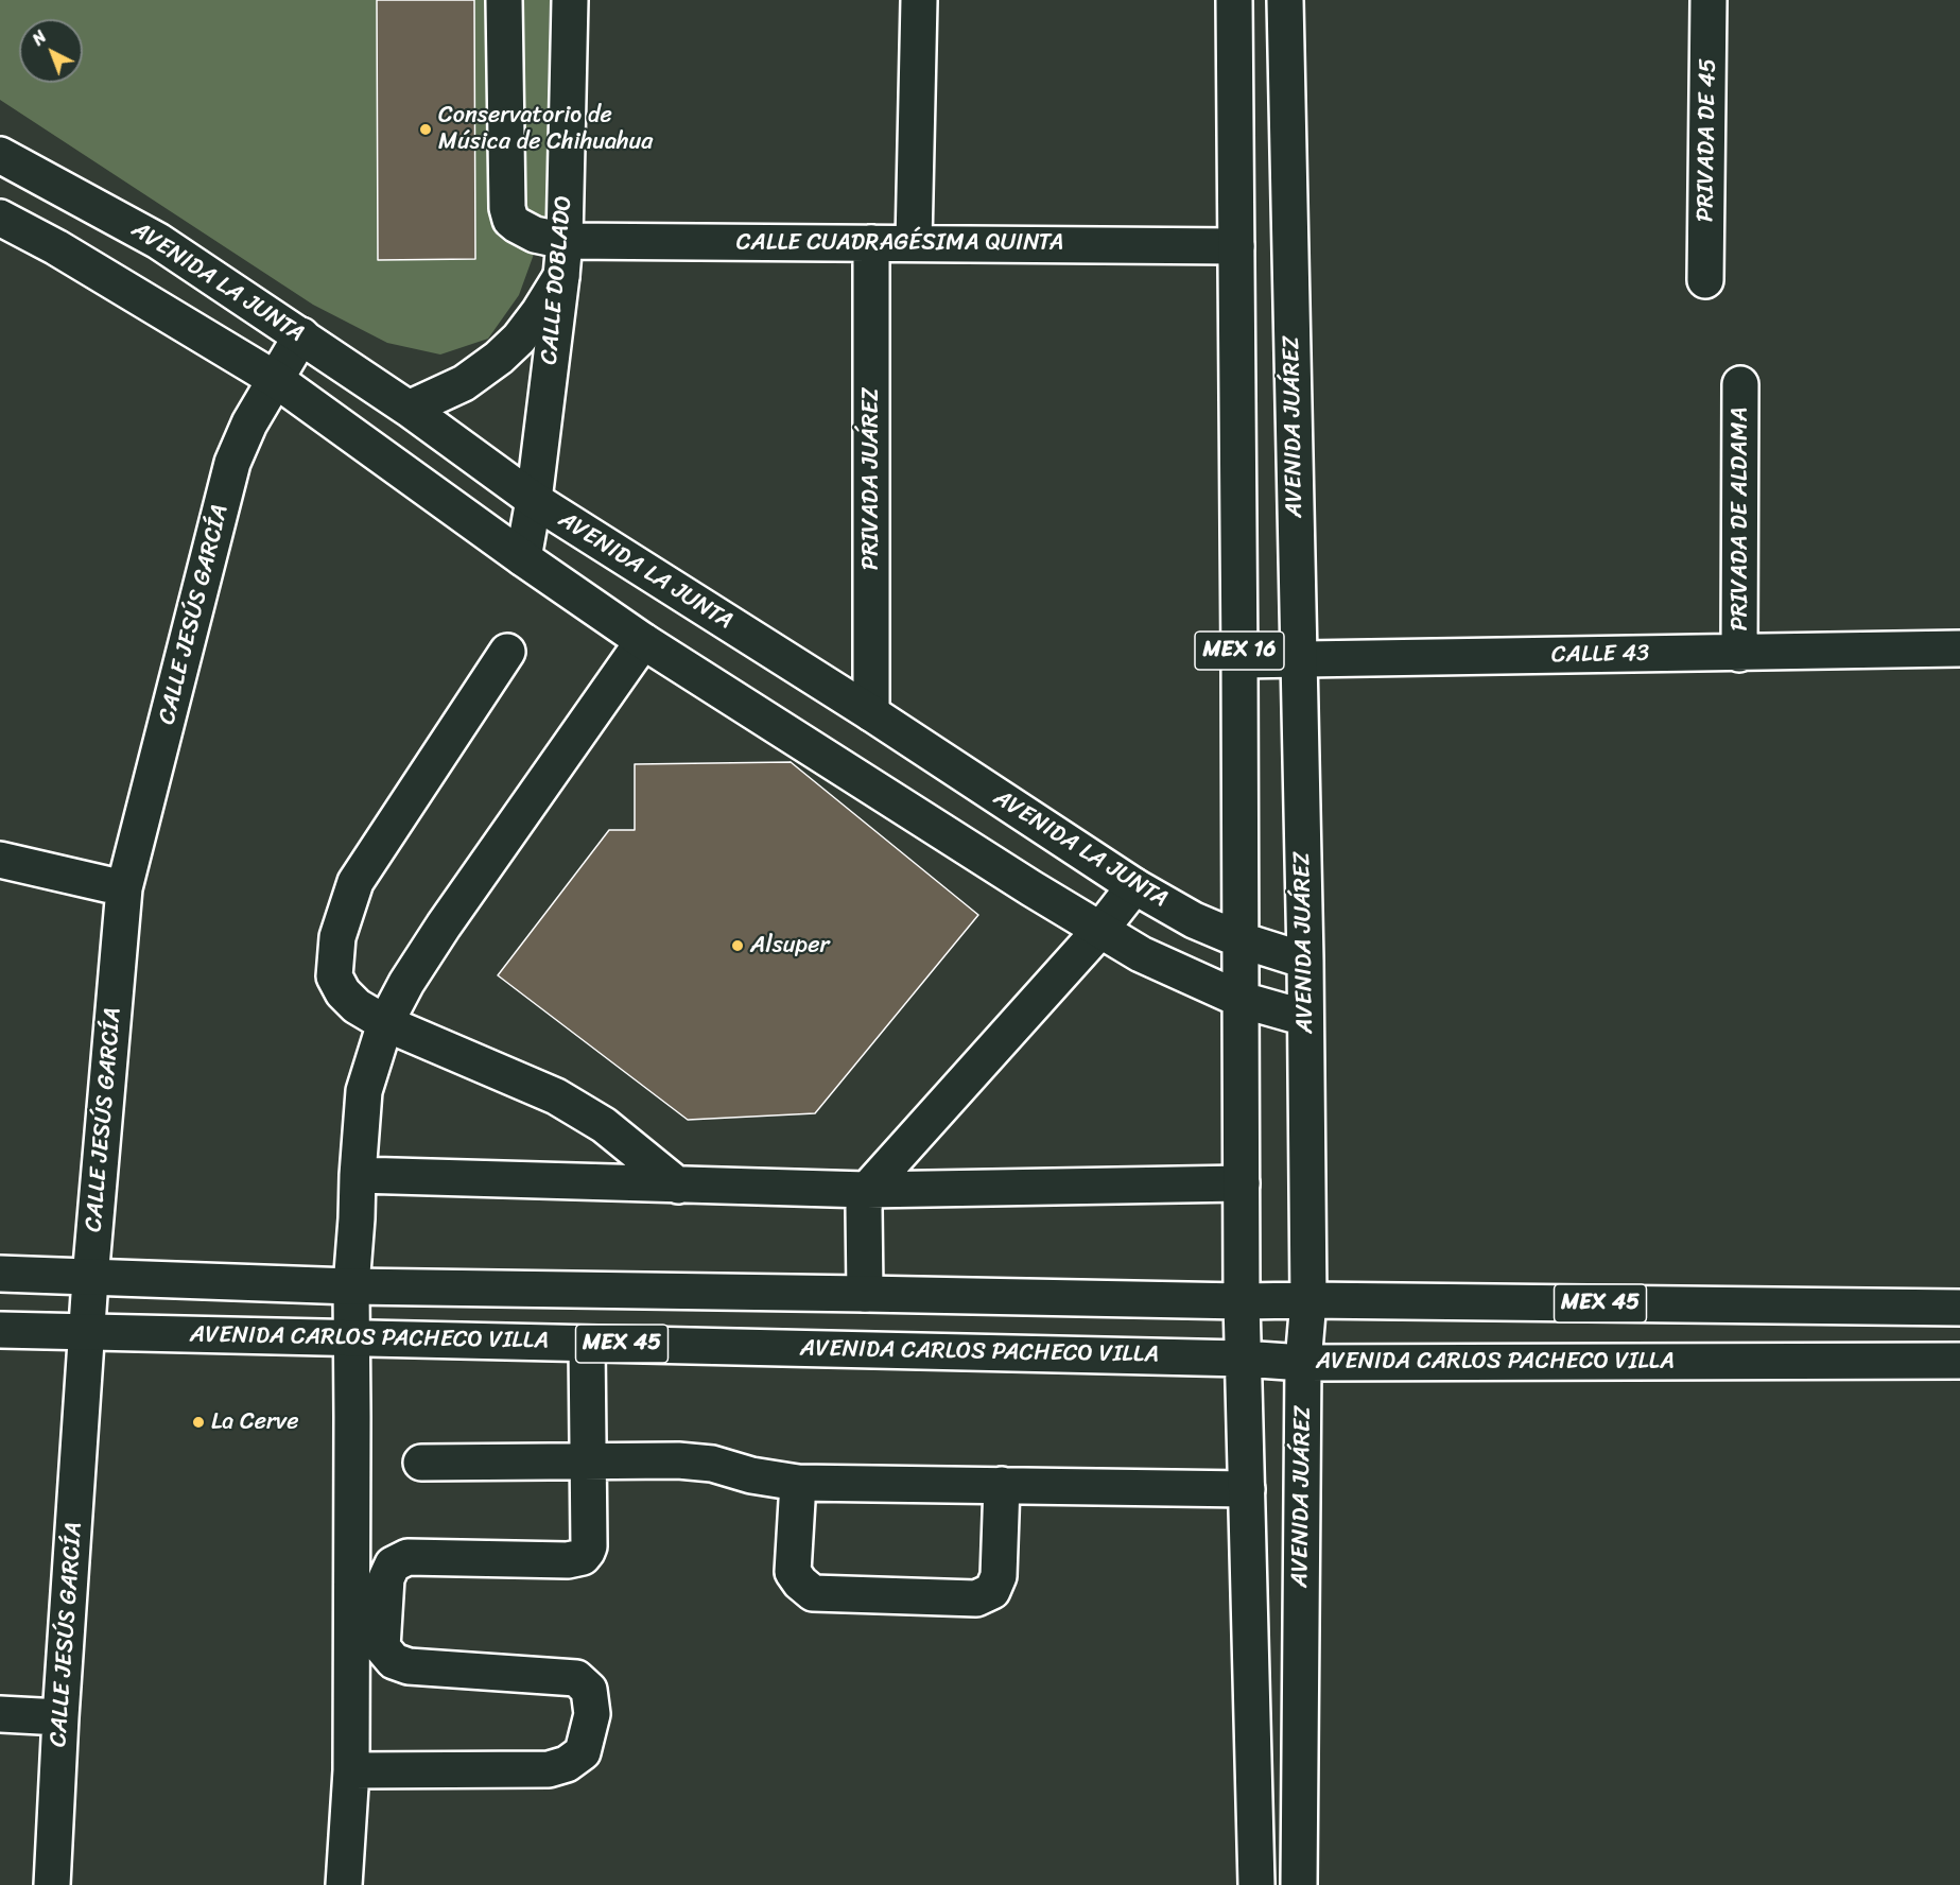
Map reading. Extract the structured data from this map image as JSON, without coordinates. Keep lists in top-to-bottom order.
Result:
{
  "streets": {
    "main road": [
      "PRIVADA DE 45",
      "CALLE CUADRAGÉSIMA QUINTA",
      "CALLE DOBLADO",
      "AVENIDA LA JUNTA",
      "AVENIDA JUÁREZ",
      "PRIVADA JUÁREZ",
      "PRIVADA DE ALDAMA",
      "CALLE JESÚS GARCÍA",
      "MEX 16",
      "CALLE 43",
      "MEX 45",
      "AVENIDA CARLOS PACHECO VILLA"
    ]
  },
  "crossings": [
    ["CALLE CUADRAGÉSIMA QUINTA", "CALLE DOBLADO"],
    ["CALLE CUADRAGÉSIMA QUINTA", "PRIVADA JUÁREZ"],
    ["CALLE CUADRAGÉSIMA QUINTA", "MEX 16"],
    ["CALLE DOBLADO", "AVENIDA LA JUNTA"],
    ["AVENIDA LA JUNTA", "AVENIDA JUÁREZ"],
    ["AVENIDA LA JUNTA", "PRIVADA JUÁREZ"],
    ["AVENIDA LA JUNTA", "CALLE JESÚS GARCÍA"],
    ["AVENIDA LA JUNTA", "MEX 16"],
    ["AVENIDA JUÁREZ", "CALLE 43"],
    ["AVENIDA JUÁREZ", "MEX 45"],
    ["AVENIDA JUÁREZ", "AVENIDA CARLOS PACHECO VILLA"],
    ["PRIVADA DE ALDAMA", "CALLE 43"],
    ["CALLE JESÚS GARCÍA", "MEX 45"],
    ["CALLE JESÚS GARCÍA", "AVENIDA CARLOS PACHECO VILLA"],
    ["MEX 16", "CALLE 43"],
    ["MEX 16", "MEX 45"]
  ],
  "places": ["Conservatorio de Música de Chihuahua", "Alsuper", "La Cerve"],
  "north": "top left"
}
